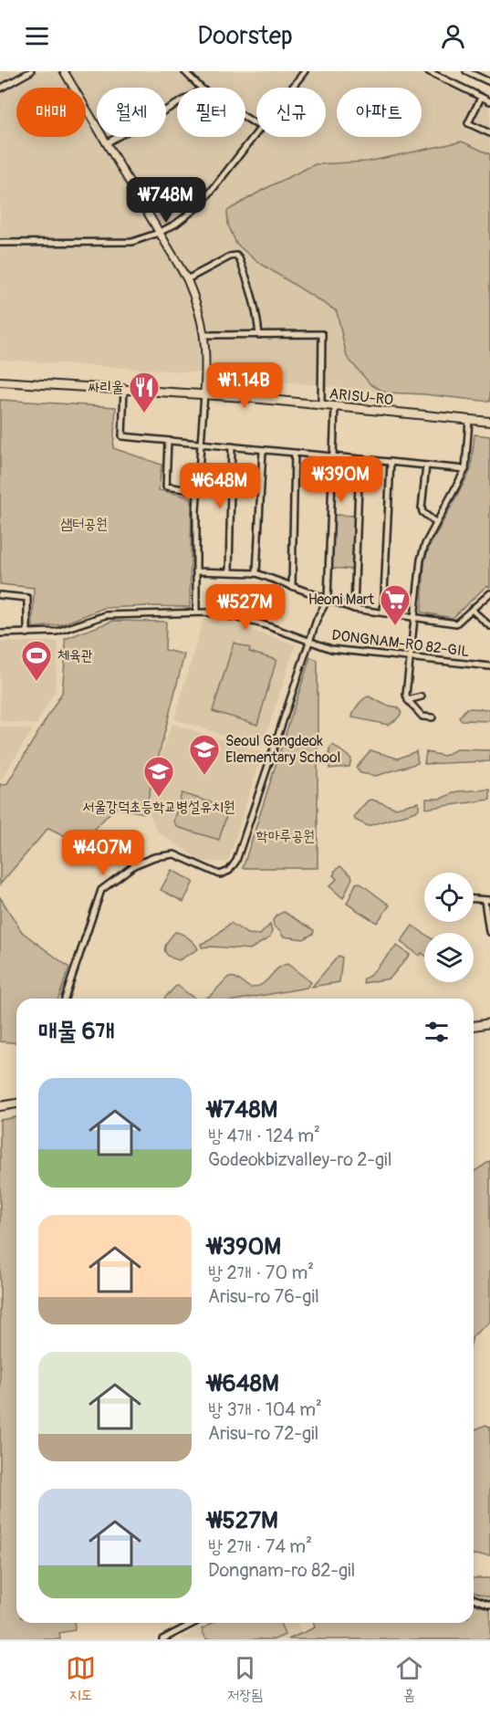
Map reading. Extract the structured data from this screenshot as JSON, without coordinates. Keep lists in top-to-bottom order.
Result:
{
  "streets": {
    "main road": ["ARISU-RO"],
    "street": ["DONGNAM-RO 82-GIL"]
  },
  "parks": ["샘터공원", "학마루공원"],
  "places": {
    "restaurant": ["싸리울"],
    "supermarket": ["Heoni Mart"],
    "sports": ["체육관"],
    "school or university": ["Seoul Gangdeok Elementary School", "서울강덕초등학교병설유치원"]
  },
  "page": {
    "header": "Doorstep",
    "chip": [
      "매매",
      "월세",
      "필터",
      "신규",
      "아파트"
    ],
    "price": [
      "₩748M",
      "₩1.14B",
      "₩390M",
      "₩648M",
      "₩527M",
      "₩407M"
    ],
    "heading": "매물 6개",
    "list": [
      {
        "name": "₩748M",
        "note": "방 4개 · 124 m² · Godeokbizvalley-ro 2-gil"
      },
      {
        "name": "₩390M",
        "note": "방 2개 · 70 m² · Arisu-ro 76-gil"
      },
      {
        "name": "₩648M",
        "note": "방 3개 · 104 m² · Arisu-ro 72-gil"
      },
      {
        "name": "₩527M",
        "note": "방 2개 · 74 m² · Dongnam-ro 82-gil"
      }
    ],
    "tabs": ["지도", "저장됨", "홈"]
  }
}
